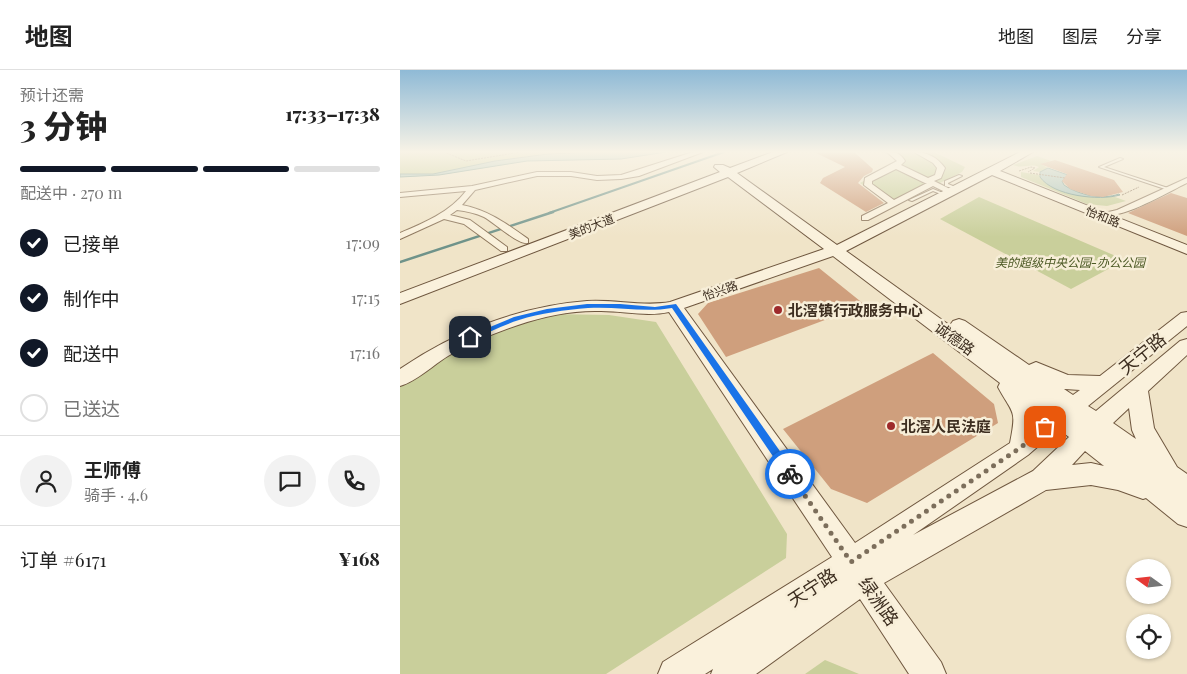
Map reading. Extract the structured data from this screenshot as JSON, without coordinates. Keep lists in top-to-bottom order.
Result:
{
  "streets": {
    "street": [
      "怡和路",
      "美的大道",
      "怡兴路",
      "诚德路",
      "天宁路",
      "绿洲路"
    ]
  },
  "crossings": [
    ["怡兴路", "诚德路"],
    ["怡兴路", "绿洲路"],
    ["诚德路", "天宁路"],
    ["天宁路", "绿洲路"]
  ],
  "parks": ["美的超级中央公园-办公公园"],
  "places": ["北滘镇行政服务中心", "北滘人民法庭"],
  "north": "left",
  "page": {
    "header": "地图",
    "nav": ["地图", "图层", "分享"],
    "heading": ["3 分钟", "预计还需", "17:33–17:38"],
    "panel": [
      "王师傅",
      "骑手 · 4.6",
      "订单 #6171",
      "¥168"
    ],
    "bar": "配送中 · 270 m",
    "list": [
      ["已接单", "17:09"],
      ["制作中", "17:15"],
      ["配送中", "17:16"],
      "已送达"
    ]
  }
}
